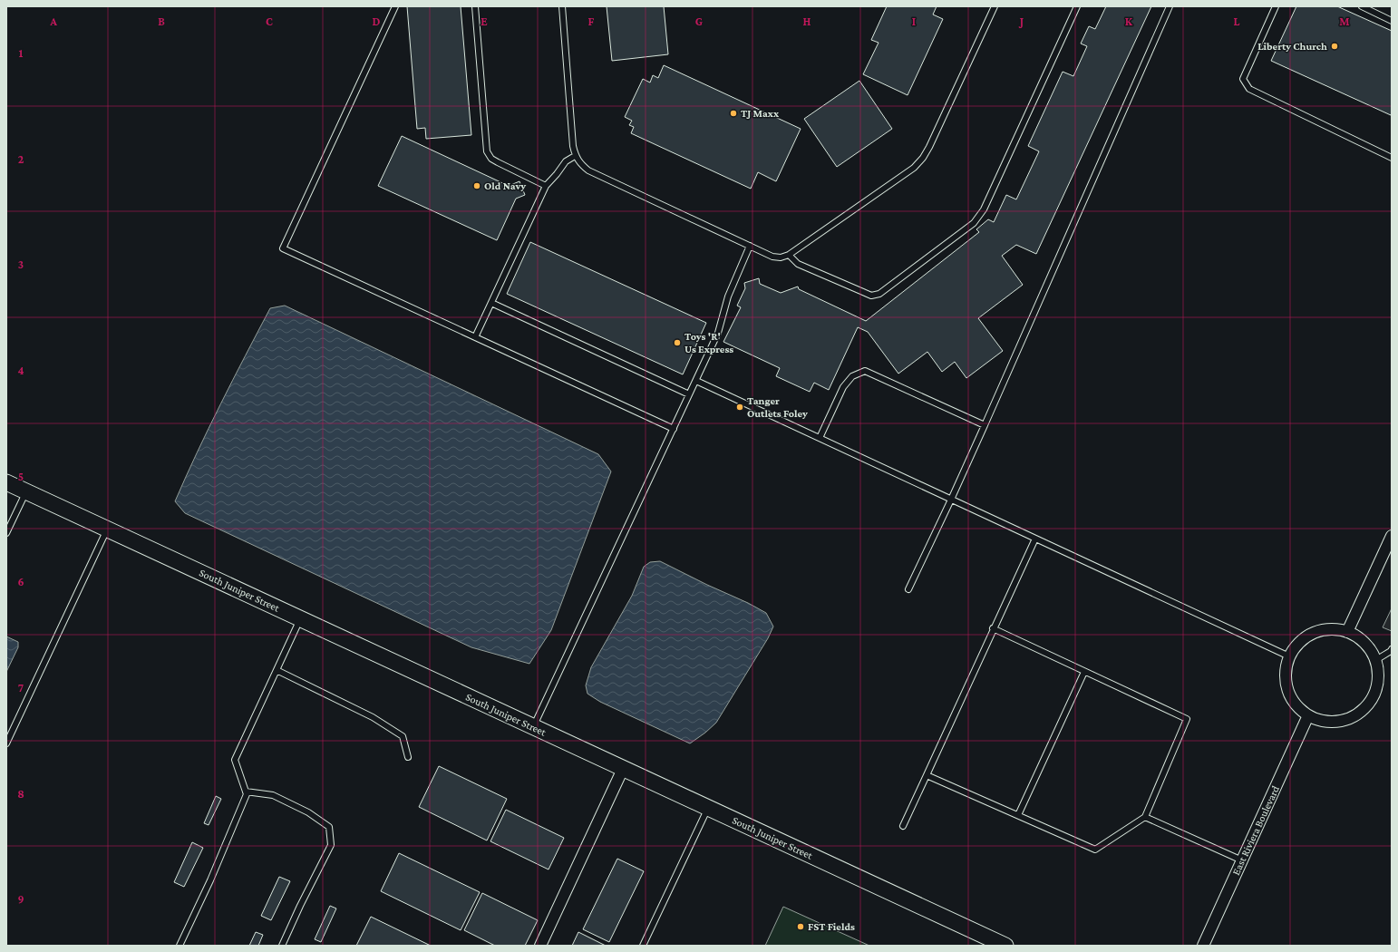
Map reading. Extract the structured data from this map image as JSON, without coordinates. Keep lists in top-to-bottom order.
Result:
{
  "streets": {
    "street": ["South Juniper Street", "East Riviera Boulevard"]
  },
  "places": [
    "Liberty Church",
    "TJ Maxx",
    "Old Navy",
    "Toys 'R' Us Express",
    "Tanger Outlets Foley",
    "FST Fields"
  ],
  "grid": {
    "columns": [
      "A",
      "B",
      "C",
      "D",
      "E",
      "F",
      "G",
      "H",
      "I",
      "J",
      "K",
      "L",
      "M"
    ],
    "rows": [
      "1",
      "2",
      "3",
      "4",
      "5",
      "6",
      "7",
      "8",
      "9"
    ]
  }
}
